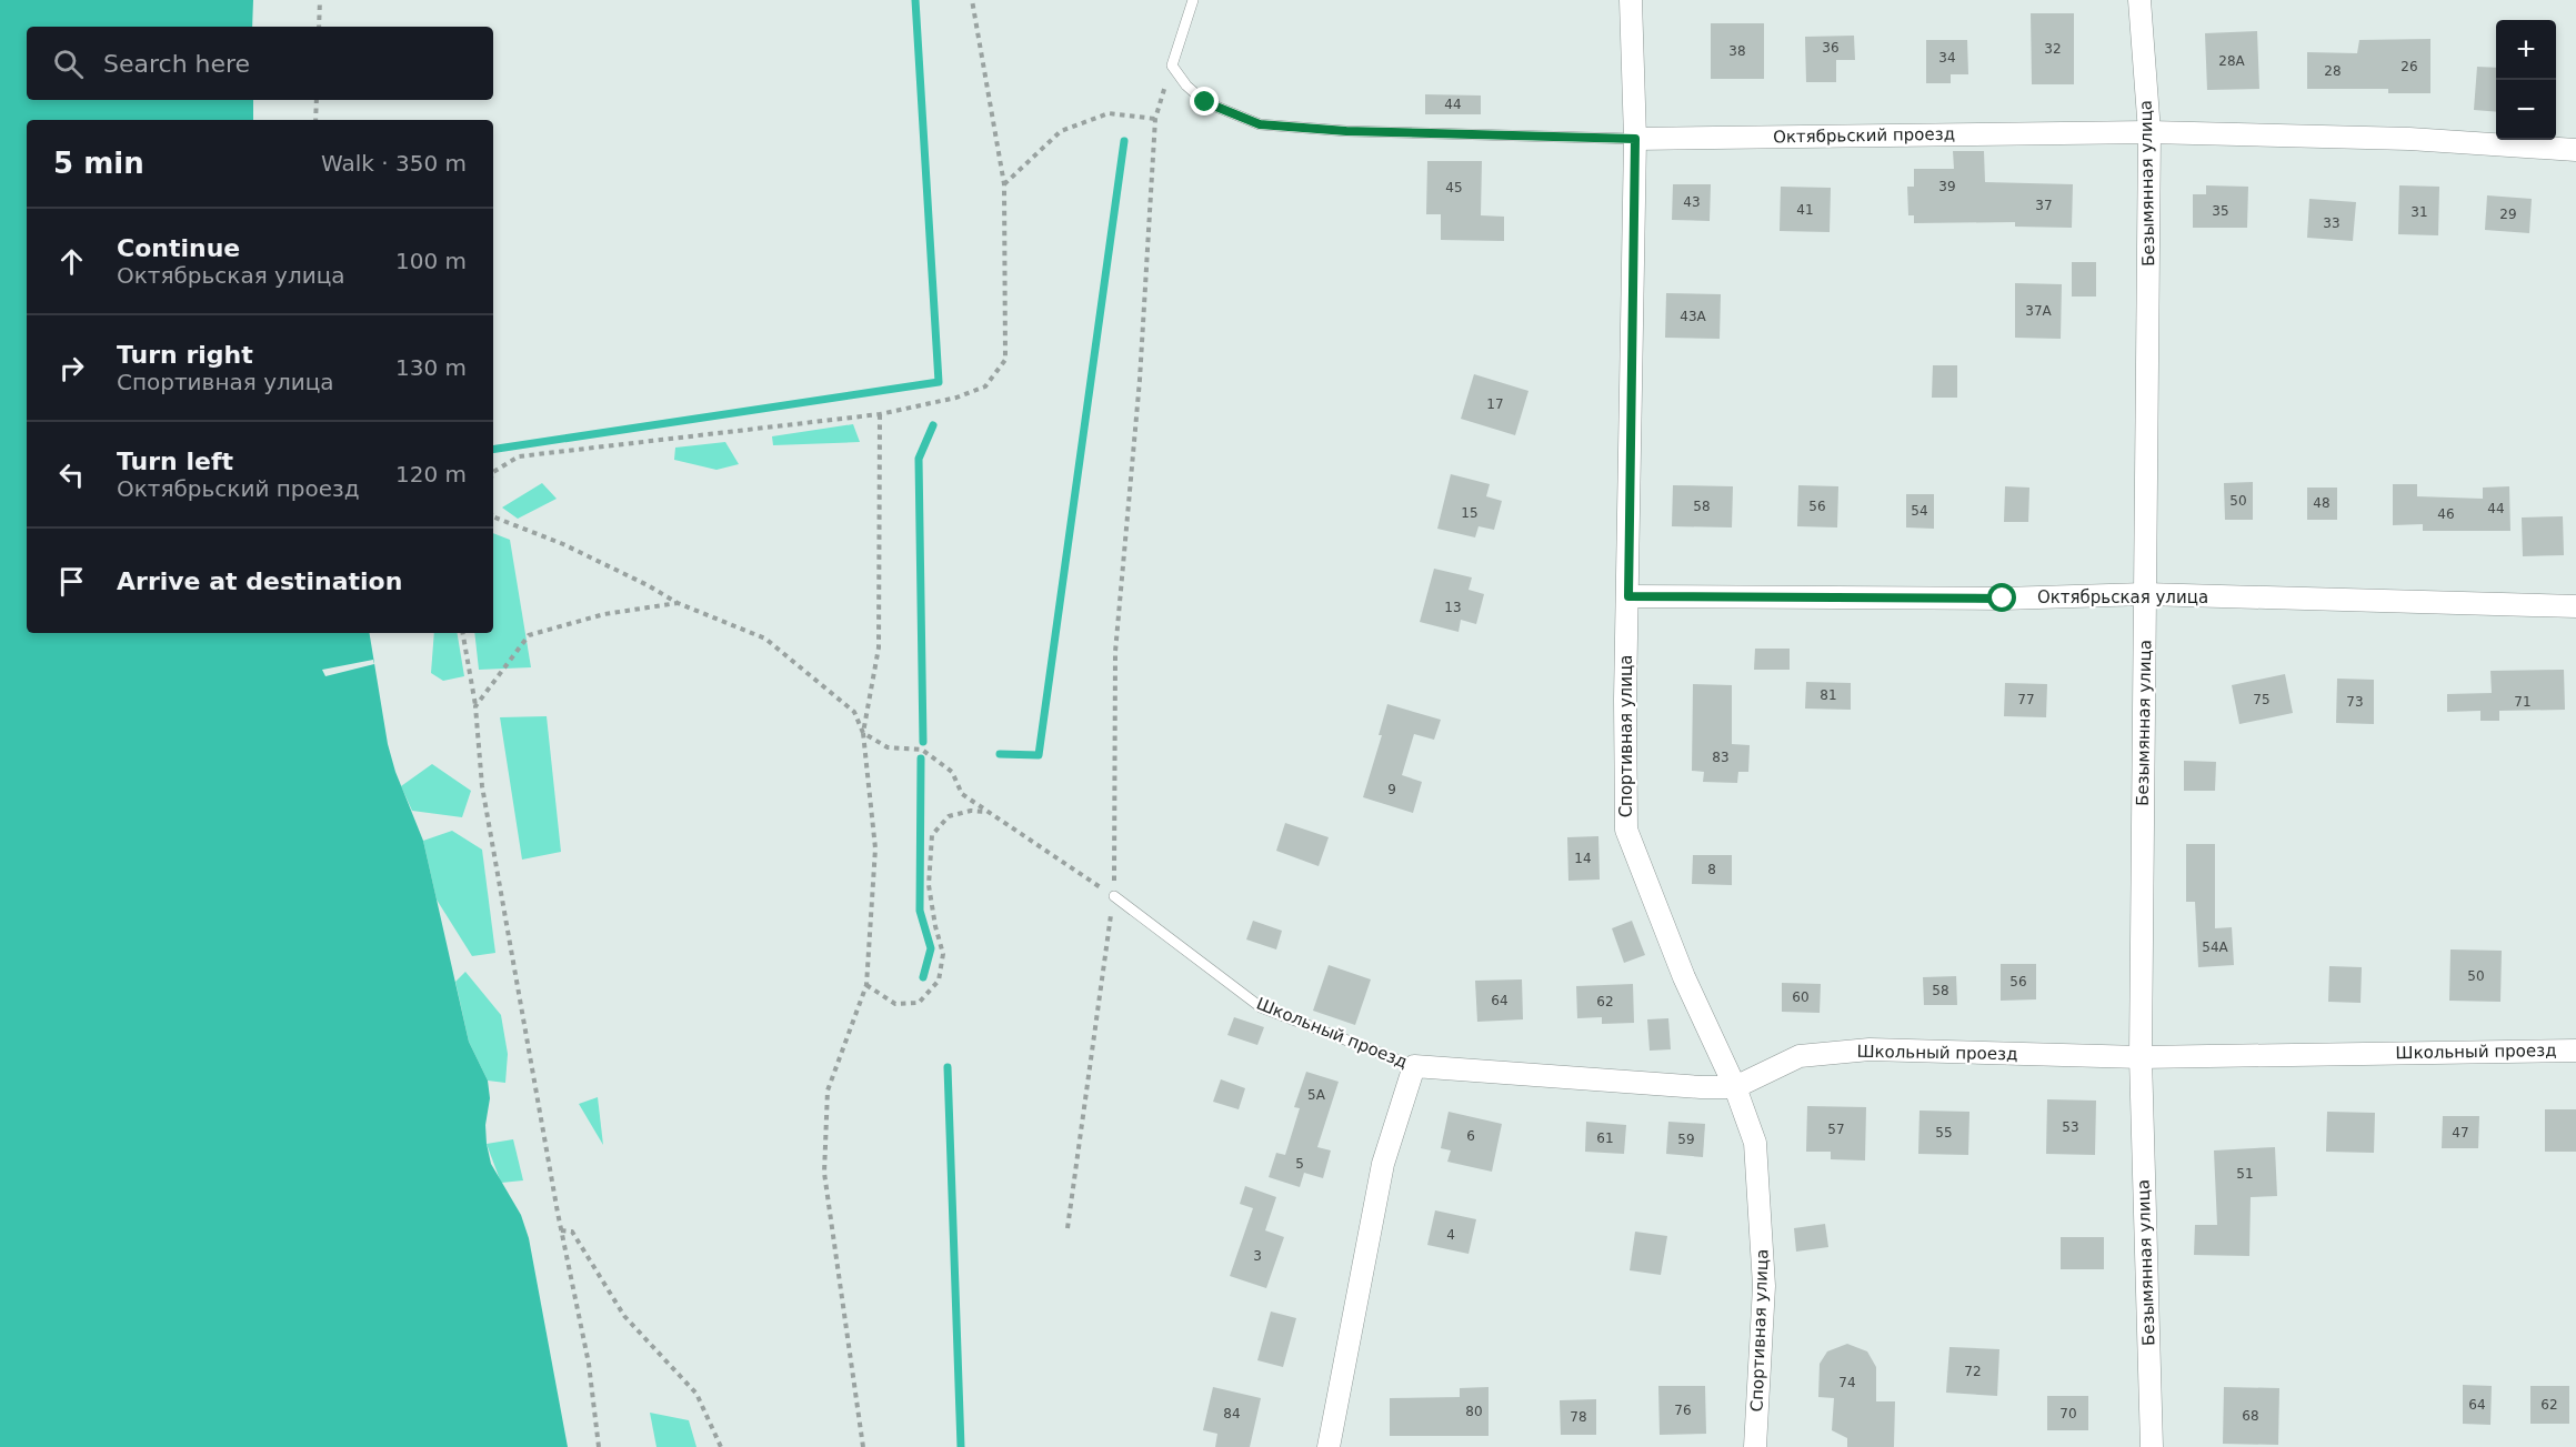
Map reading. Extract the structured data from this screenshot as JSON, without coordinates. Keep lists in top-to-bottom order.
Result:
{
  "streets": {
    "street": [
      "Октябрьский проезд",
      "Безымянная улица",
      "Октябрьская улица",
      "Спортивная улица",
      "Школьный проезд"
    ]
  },
  "crossings": [
    ["Октябрьский проезд", "Безымянная улица"],
    ["Октябрьский проезд", "Спортивная улица"],
    ["Безымянная улица", "Октябрьская улица"],
    ["Безымянная улица", "Школьный проезд"],
    ["Октябрьская улица", "Спортивная улица"],
    ["Спортивная улица", "Школьный проезд"]
  ],
  "house_numbers": [
    "36",
    "32",
    "38",
    "34",
    "28А",
    "26",
    "28",
    "44",
    "39",
    "45",
    "43",
    "37",
    "41",
    "35",
    "31",
    "29",
    "33",
    "37А",
    "43А",
    "17",
    "50",
    "48",
    "58",
    "56",
    "44",
    "54",
    "15",
    "46",
    "13",
    "81",
    "77",
    "75",
    "73",
    "71",
    "83",
    "9",
    "14",
    "8",
    "54А",
    "50",
    "56",
    "58",
    "60",
    "64",
    "62",
    "5А",
    "53",
    "57",
    "55",
    "47",
    "6",
    "61",
    "59",
    "5",
    "51",
    "4",
    "3",
    "72",
    "74",
    "64",
    "62",
    "76",
    "80",
    "84",
    "70",
    "68",
    "78"
  ],
  "page": {
    "map_buttons": ["+", "−"],
    "search": "Search here",
    "heading": ["5 min", "Walk · 350 m"],
    "list": [
      ["Continue", "Октябрьская улица", "100 m"],
      ["Turn right", "Спортивная улица", "130 m"],
      ["Turn left", "Октябрьский проезд", "120 m"],
      "Arrive at destination"
    ]
  }
}
